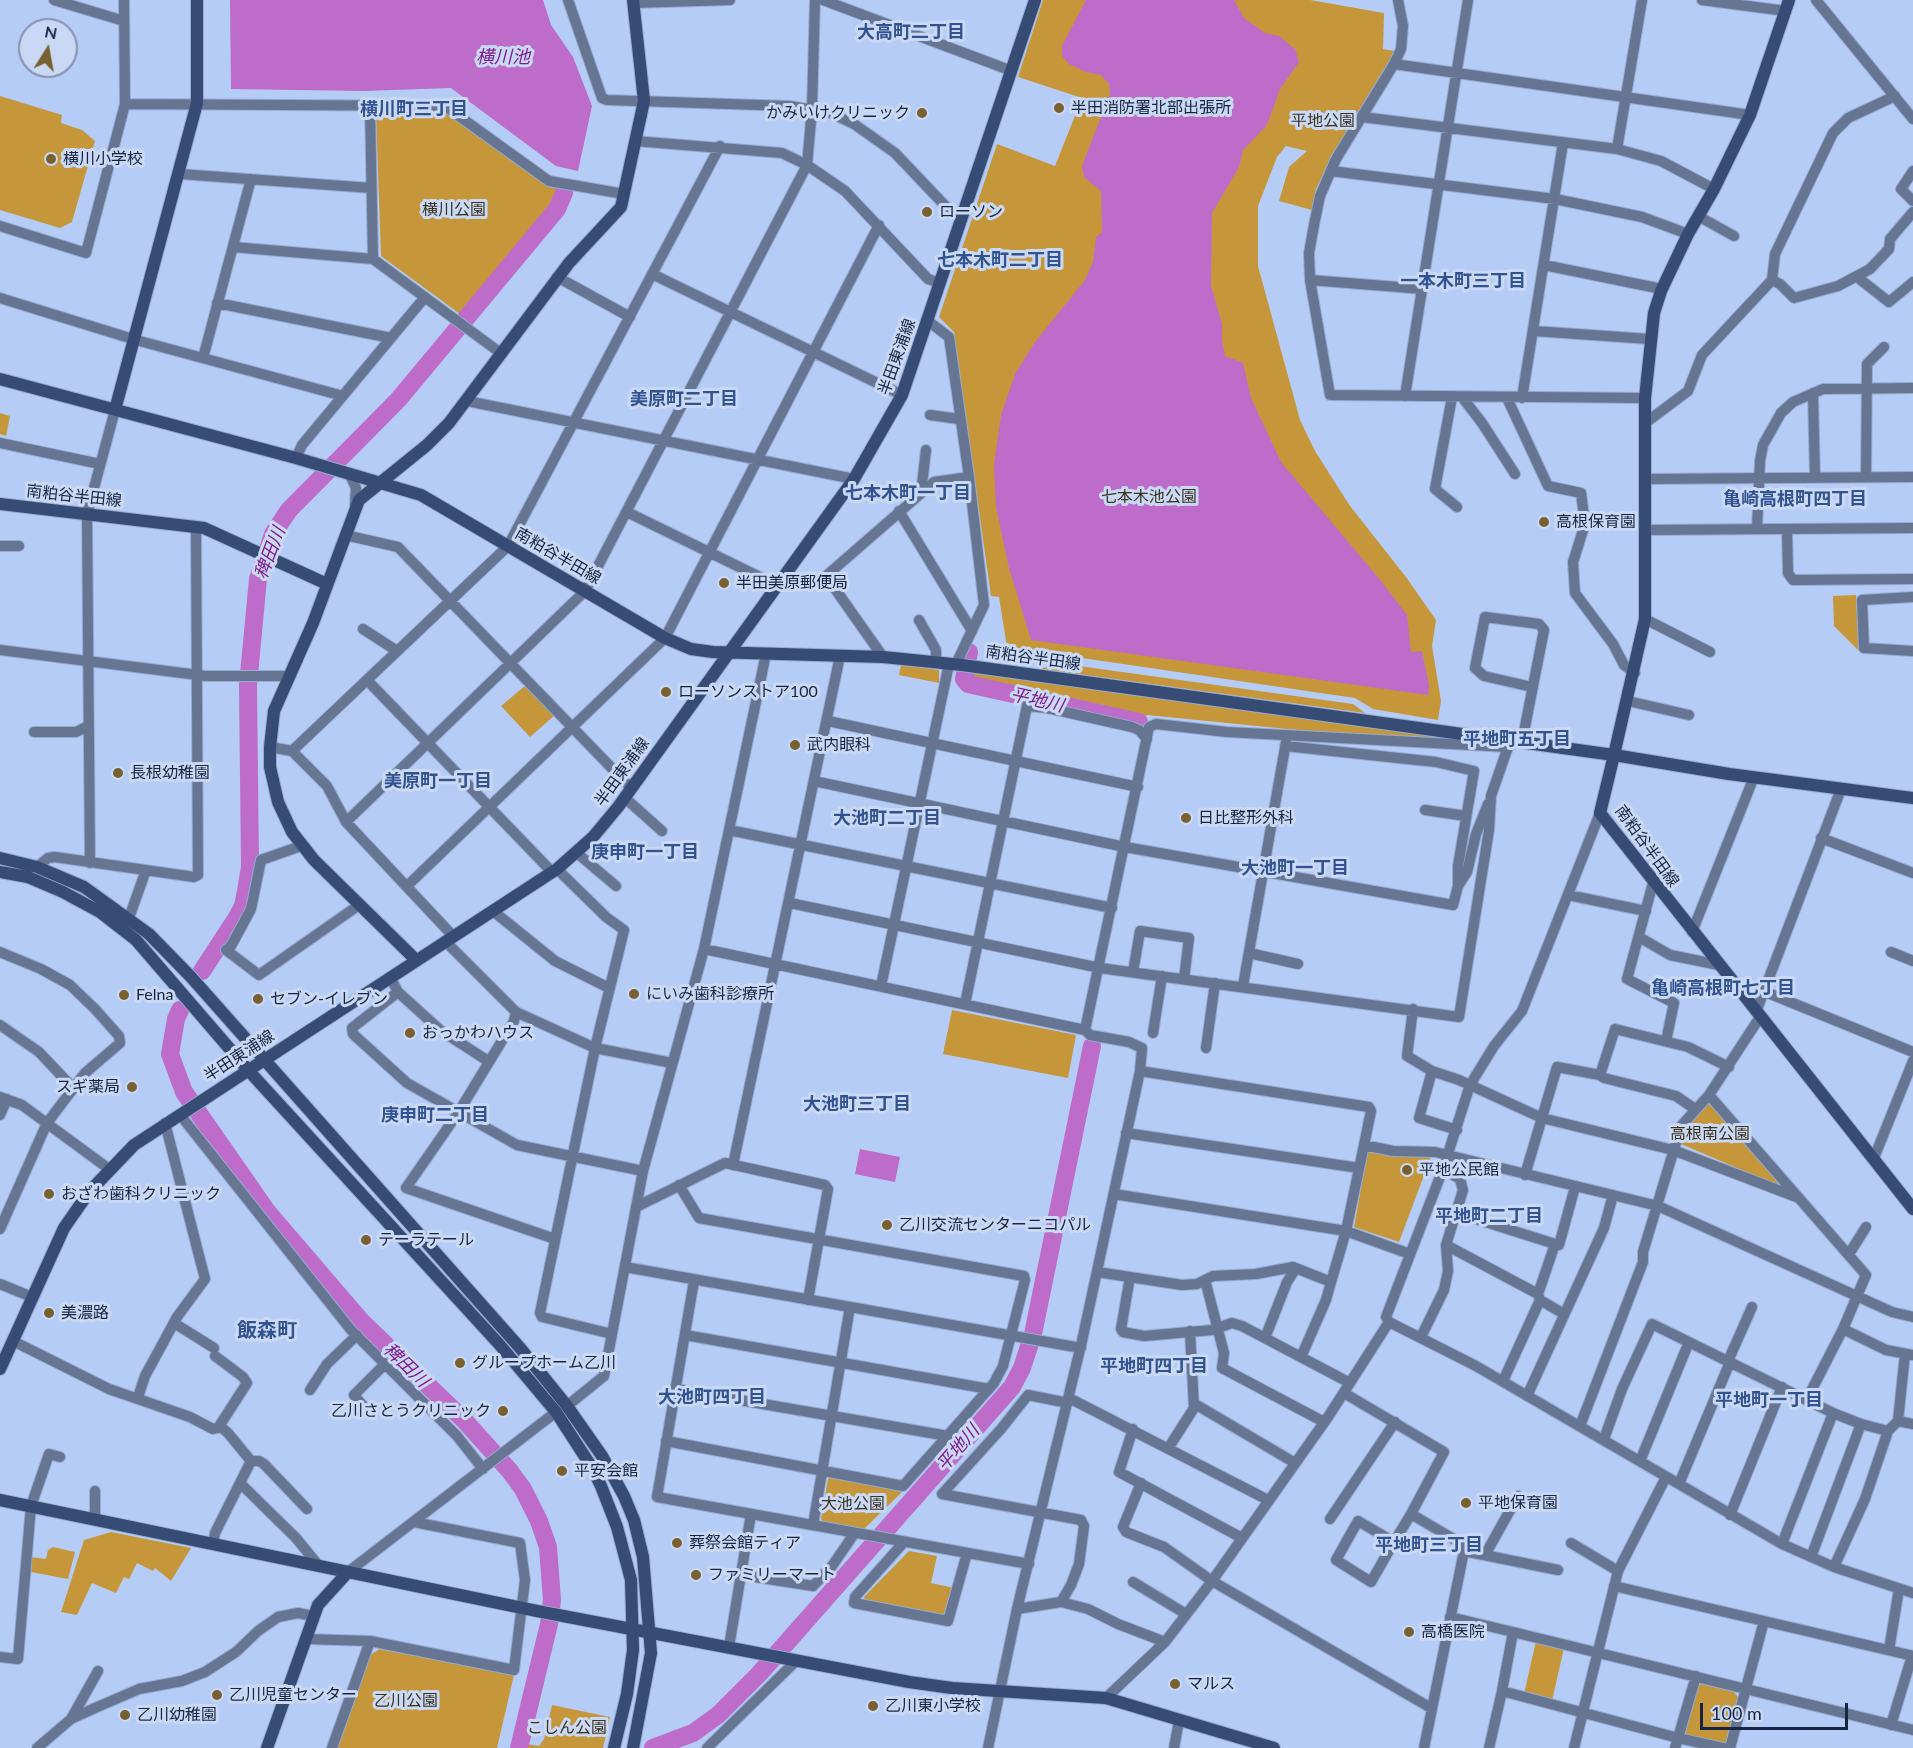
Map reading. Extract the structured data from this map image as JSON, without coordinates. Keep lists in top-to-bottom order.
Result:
{
  "streets": {
    "street": ["半田東浦線", "南粕谷半田線"]
  },
  "crossings": [
    ["半田東浦線", "南粕谷半田線"]
  ],
  "districts": [
    "大高町二丁目",
    "横川町三丁目",
    "七本木町二丁目",
    "一本木町三丁目",
    "美原町二丁目",
    "七本木町一丁目",
    "亀崎高根町四丁目",
    "平地町五丁目",
    "美原町一丁目",
    "大池町二丁目",
    "庚申町一丁目",
    "大池町一丁目",
    "亀崎高根町七丁目",
    "大池町三丁目",
    "庚申町二丁目",
    "平地町二丁目",
    "飯森町",
    "平地町四丁目",
    "大池町四丁目",
    "平地町一丁目",
    "平地町三丁目"
  ],
  "water": ["横川池", "稗田川", "平地川"],
  "parks": [
    "平地公園",
    "横川公園",
    "七本木池公園",
    "高根南公園",
    "大池公園",
    "乙川公園",
    "こしん公園"
  ],
  "places": [
    "半田消防署北部出張所",
    "かみいけクリニック",
    "横川小学校",
    "ローソン",
    "高根保育園",
    "半田美原郵便局",
    "ローソンストア100",
    "武内眼科",
    "長根幼稚園",
    "日比整形外科",
    "にいみ歯科診療所",
    "Felna",
    "セブン-イレブン",
    "おっかわハウス",
    "スギ薬局",
    "平地公民館",
    "おざわ歯科クリニック",
    "乙川交流センターニコパル",
    "テーラテール",
    "美濃路",
    "グループホーム乙川",
    "乙川さとうクリニック",
    "平安会館",
    "平地保育園",
    "葬祭会館ティア",
    "ファミリーマート",
    "高橋医院",
    "マルス",
    "乙川児童センター",
    "乙川東小学校",
    "乙川幼稚園"
  ],
  "scale_bar": "100 m",
  "north": "top"
}
